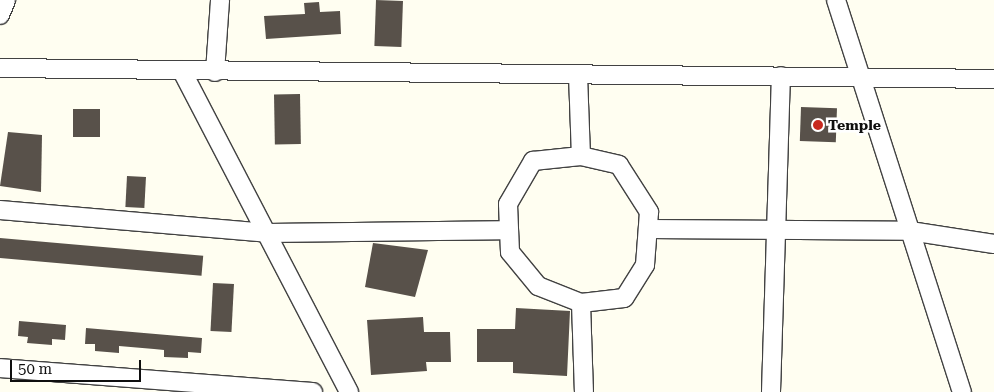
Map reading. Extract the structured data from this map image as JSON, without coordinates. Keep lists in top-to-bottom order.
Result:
{
  "places": ["Temple"],
  "scale_bar": "50 m"
}
